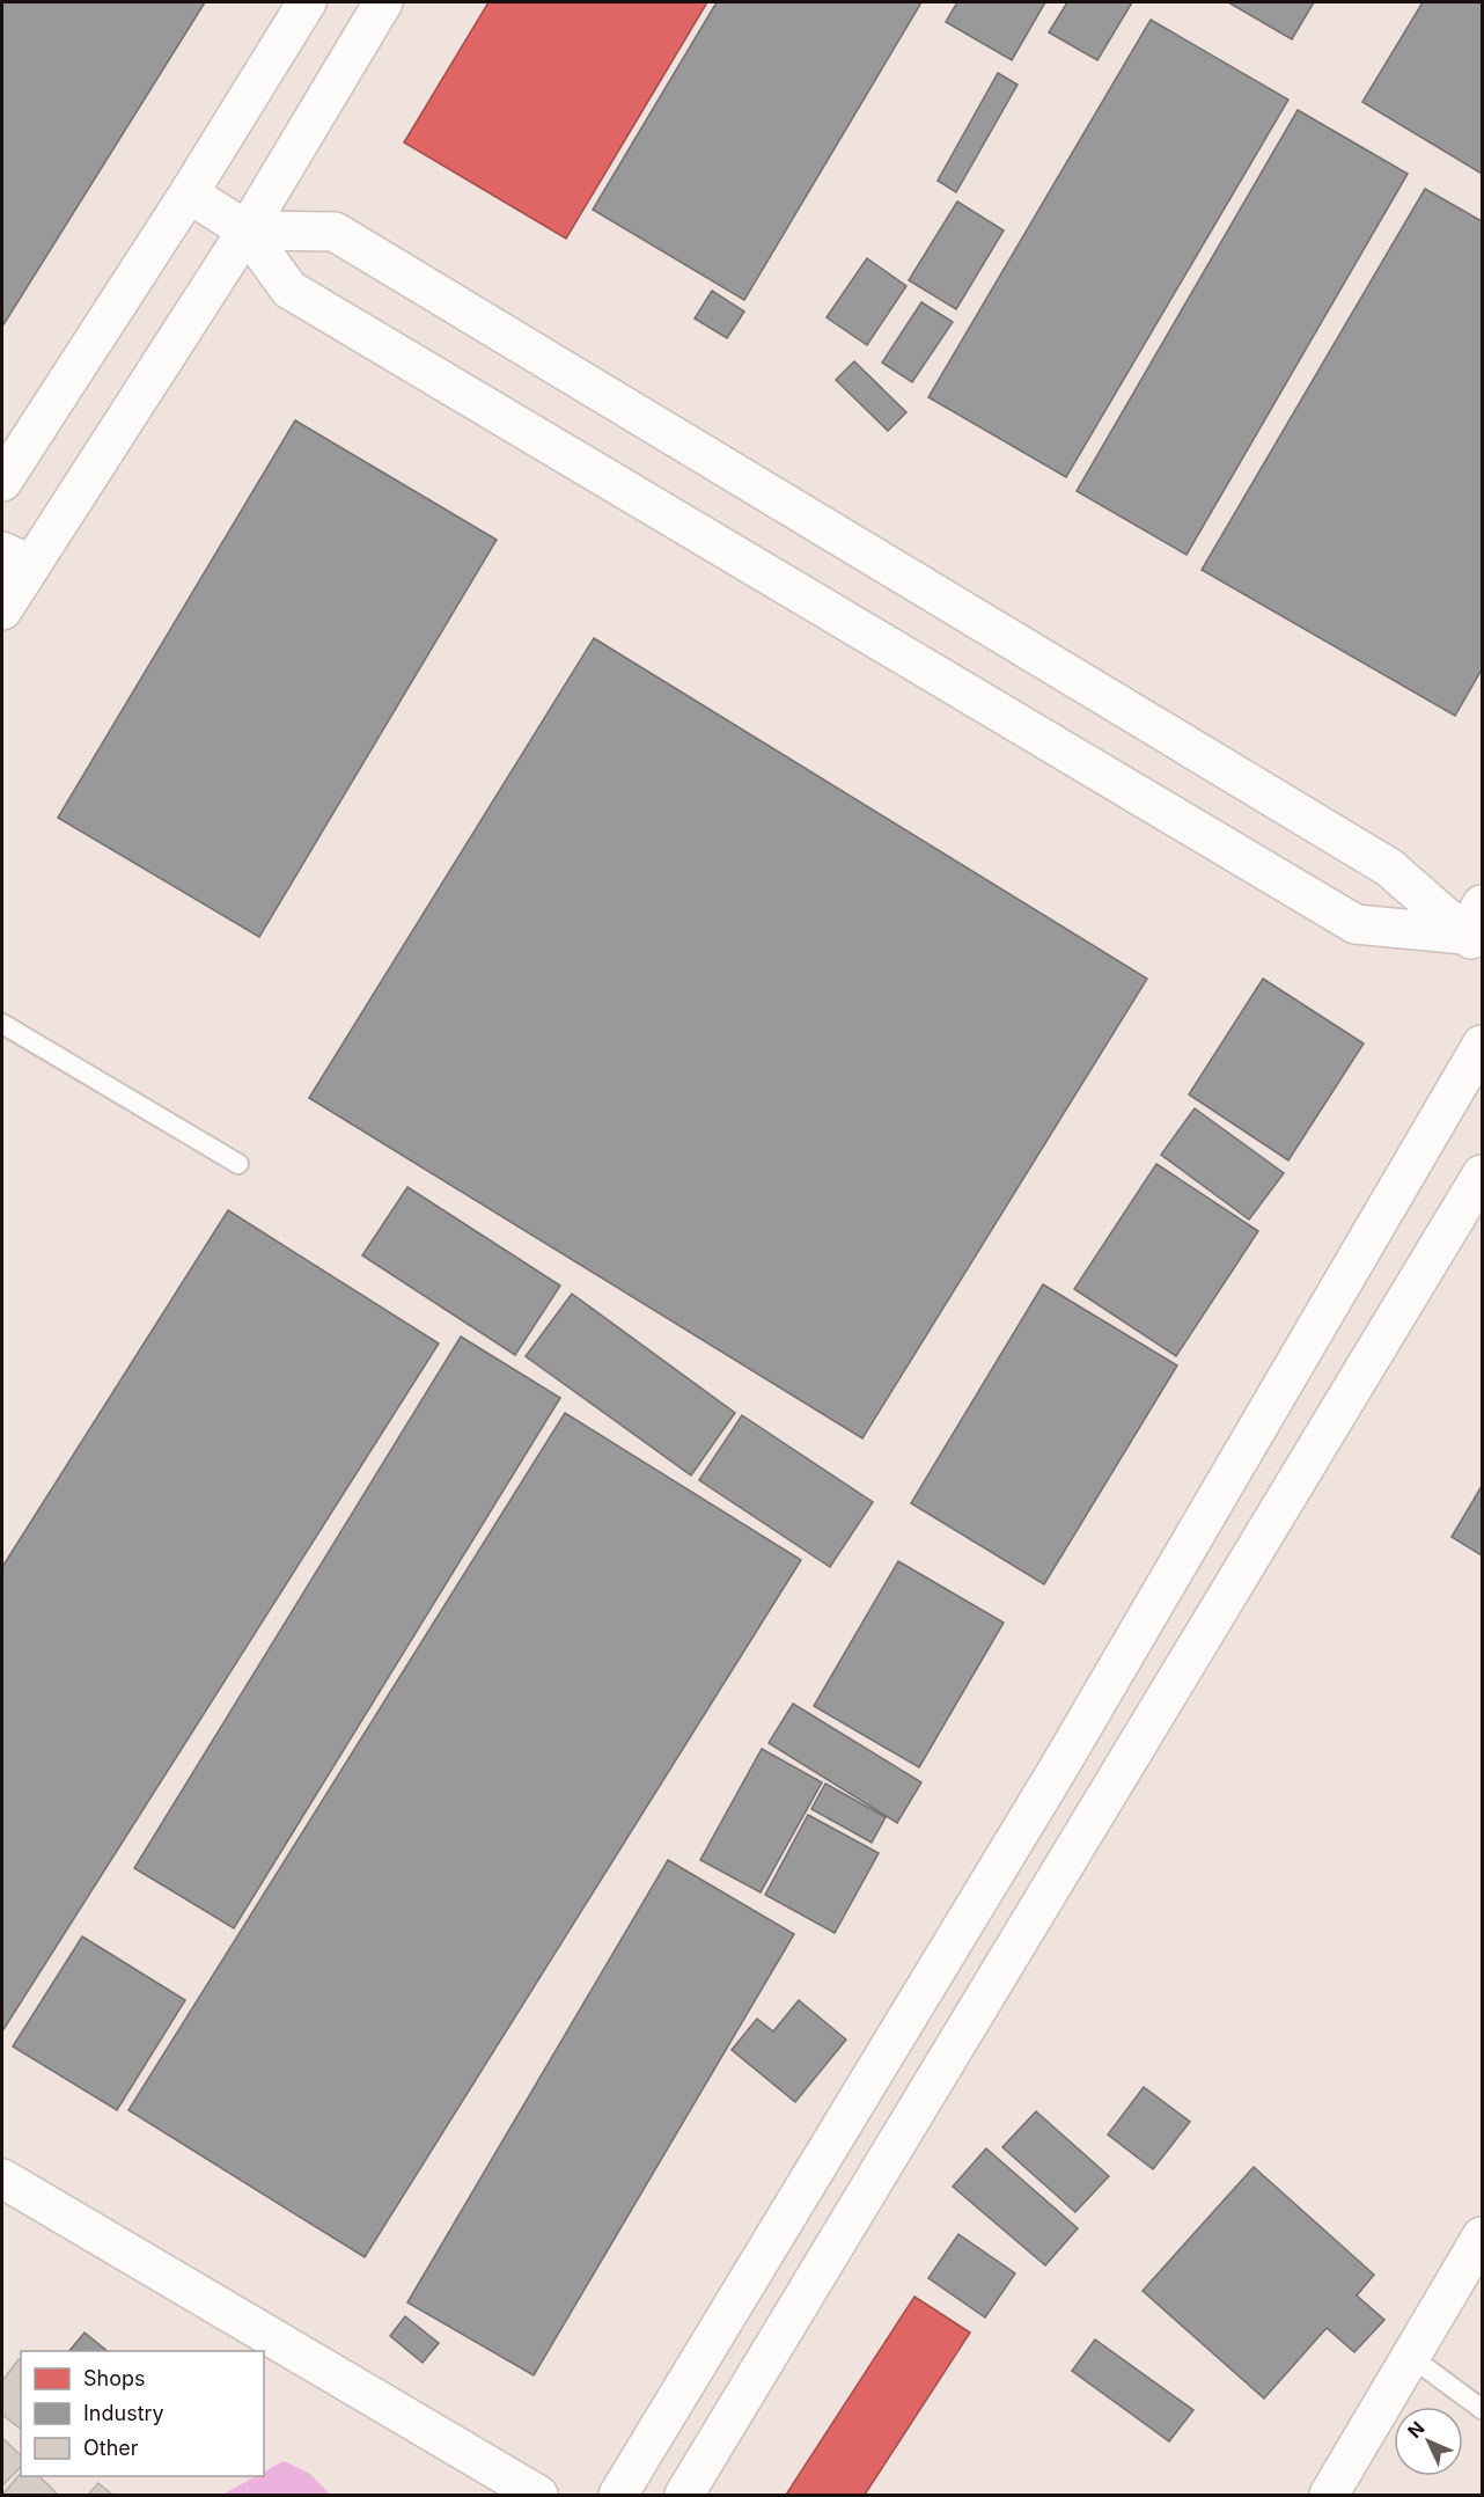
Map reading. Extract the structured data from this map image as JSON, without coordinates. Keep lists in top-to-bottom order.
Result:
{
  "legend": ["Shops", "Industry", "Other"],
  "north": "top left"
}
